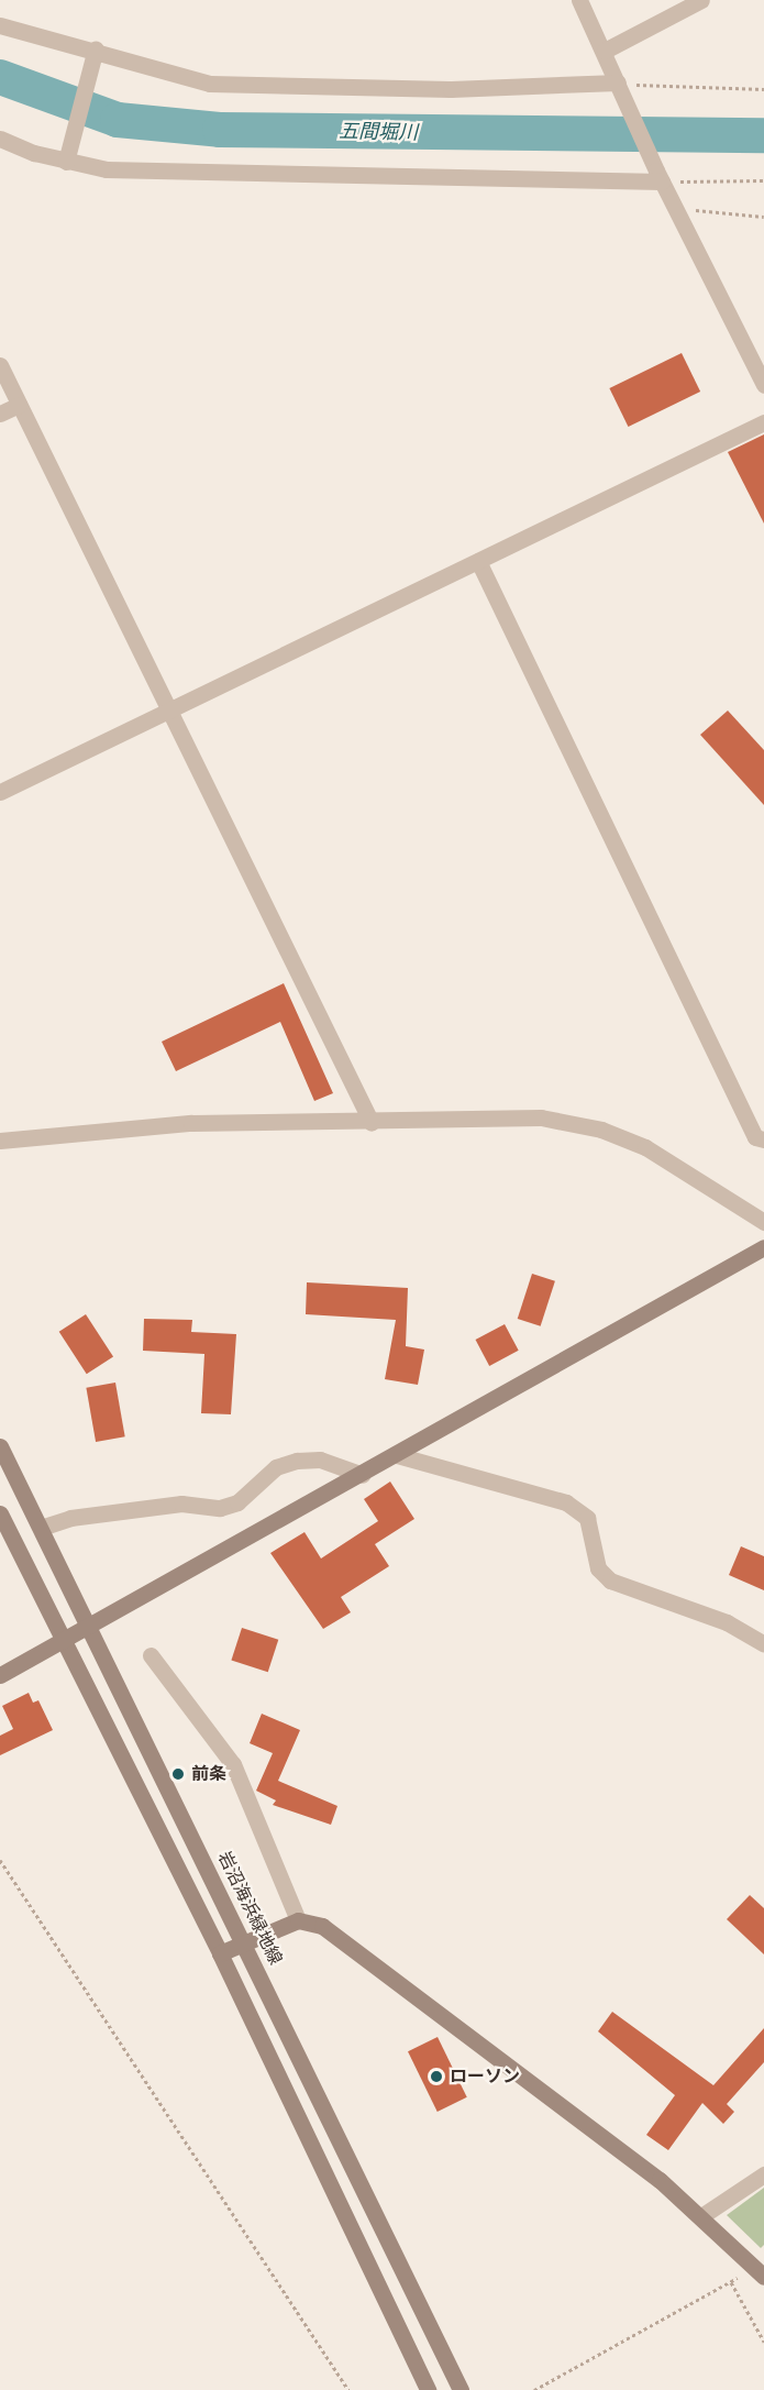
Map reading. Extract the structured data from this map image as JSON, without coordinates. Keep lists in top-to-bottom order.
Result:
{
  "streets": {
    "main road": ["岩沼海浜緑地線"]
  },
  "water": ["五間堀川"],
  "places": ["前条", "ローソン"]
}
